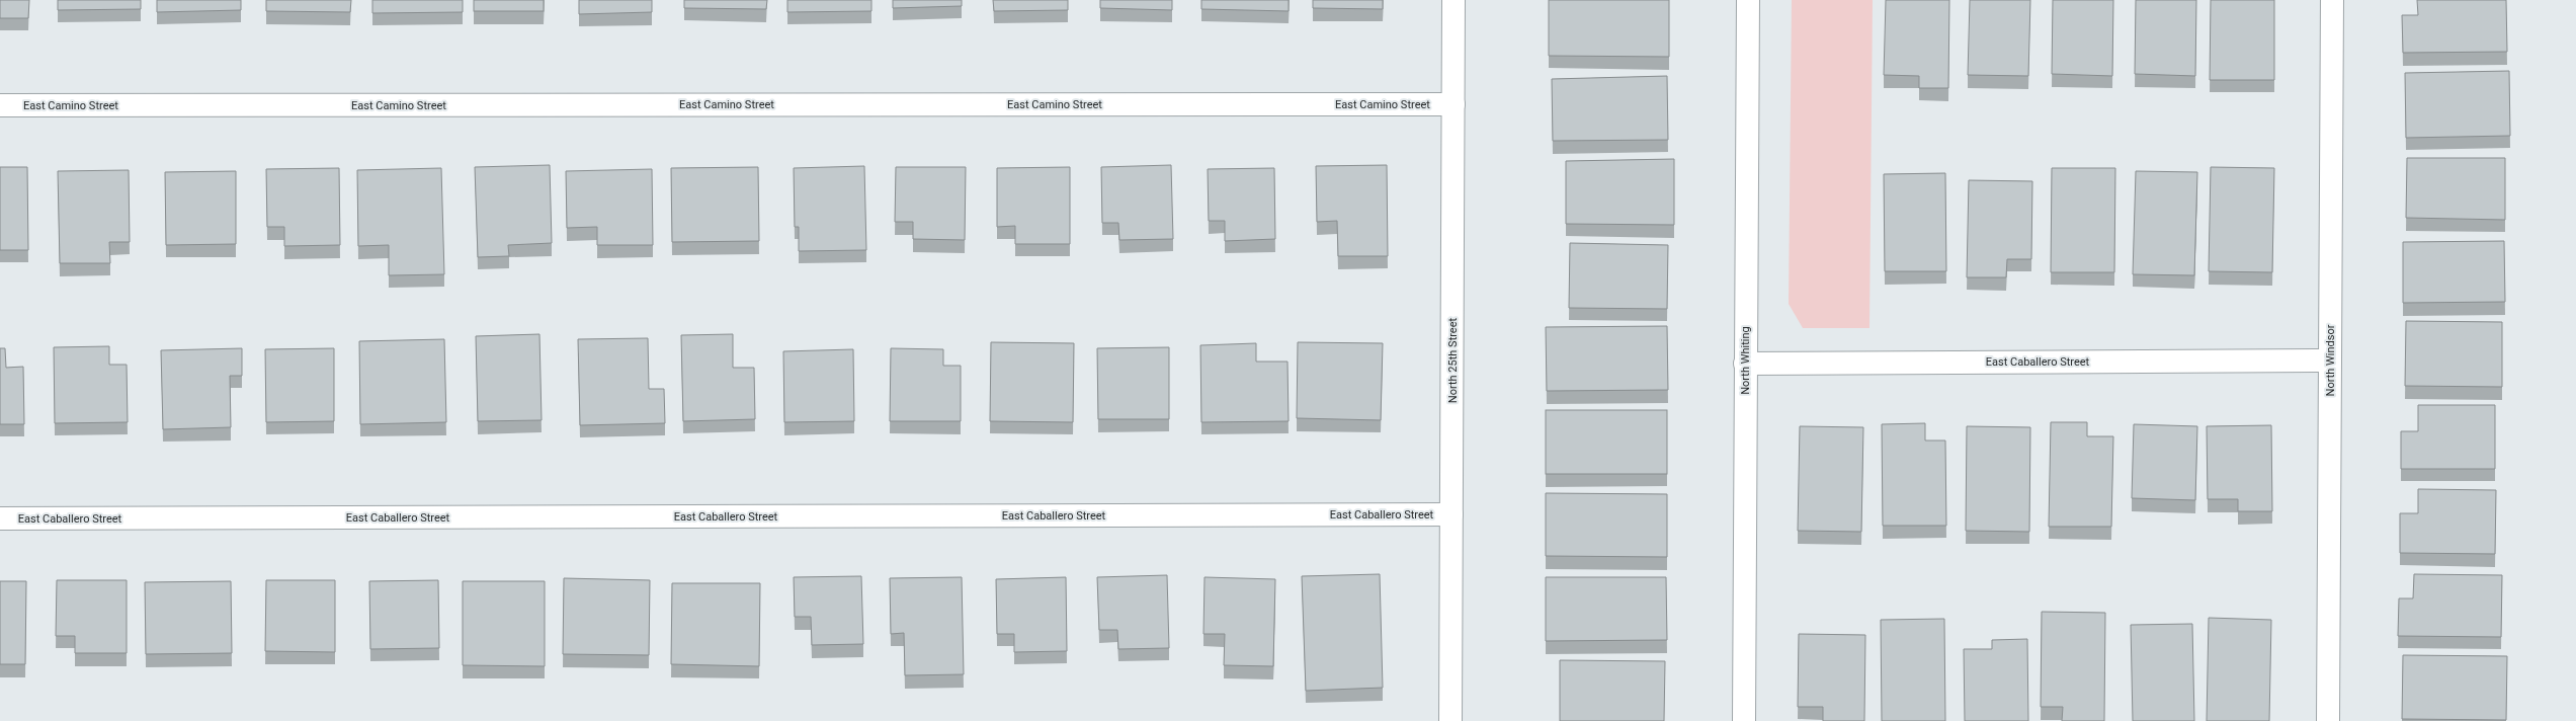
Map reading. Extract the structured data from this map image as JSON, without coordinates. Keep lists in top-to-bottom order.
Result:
{
  "streets": {
    "street": [
      "East Camino Street",
      "North 25th Street",
      "North Whiting",
      "North Windsor",
      "East Caballero Street"
    ]
  },
  "crossings": [
    ["East Camino Street", "North 25th Street"],
    ["North 25th Street", "East Caballero Street"],
    ["North Whiting", "East Caballero Street"],
    ["North Windsor", "East Caballero Street"]
  ]
}
